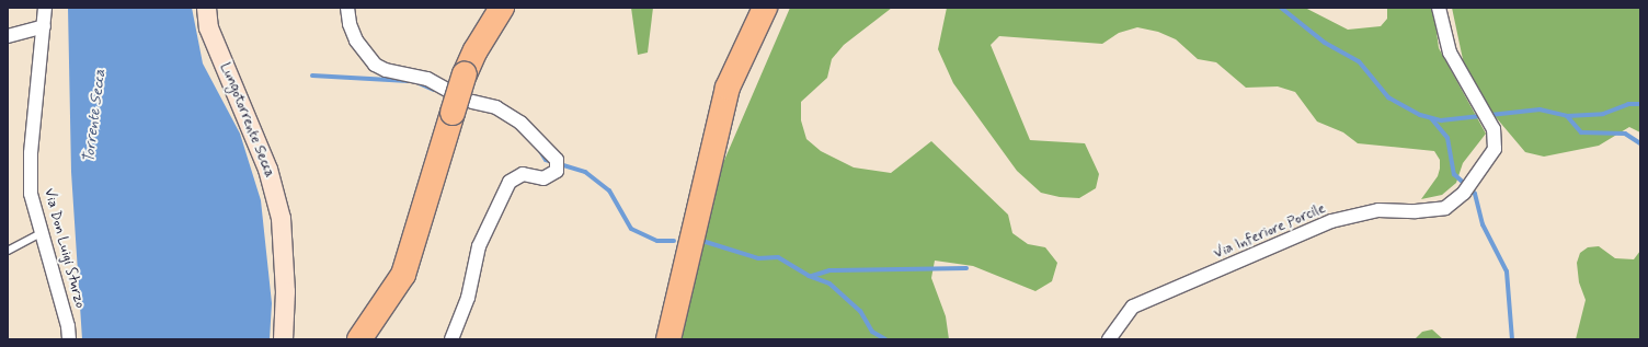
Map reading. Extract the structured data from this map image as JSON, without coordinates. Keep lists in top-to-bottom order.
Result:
{
  "streets": {
    "main road": ["Lungotorrente Secca"],
    "street": ["Via Inferiore Porcile", "Via Don Luigi Sturzo"]
  },
  "water": ["Torrente Secca"]
}
